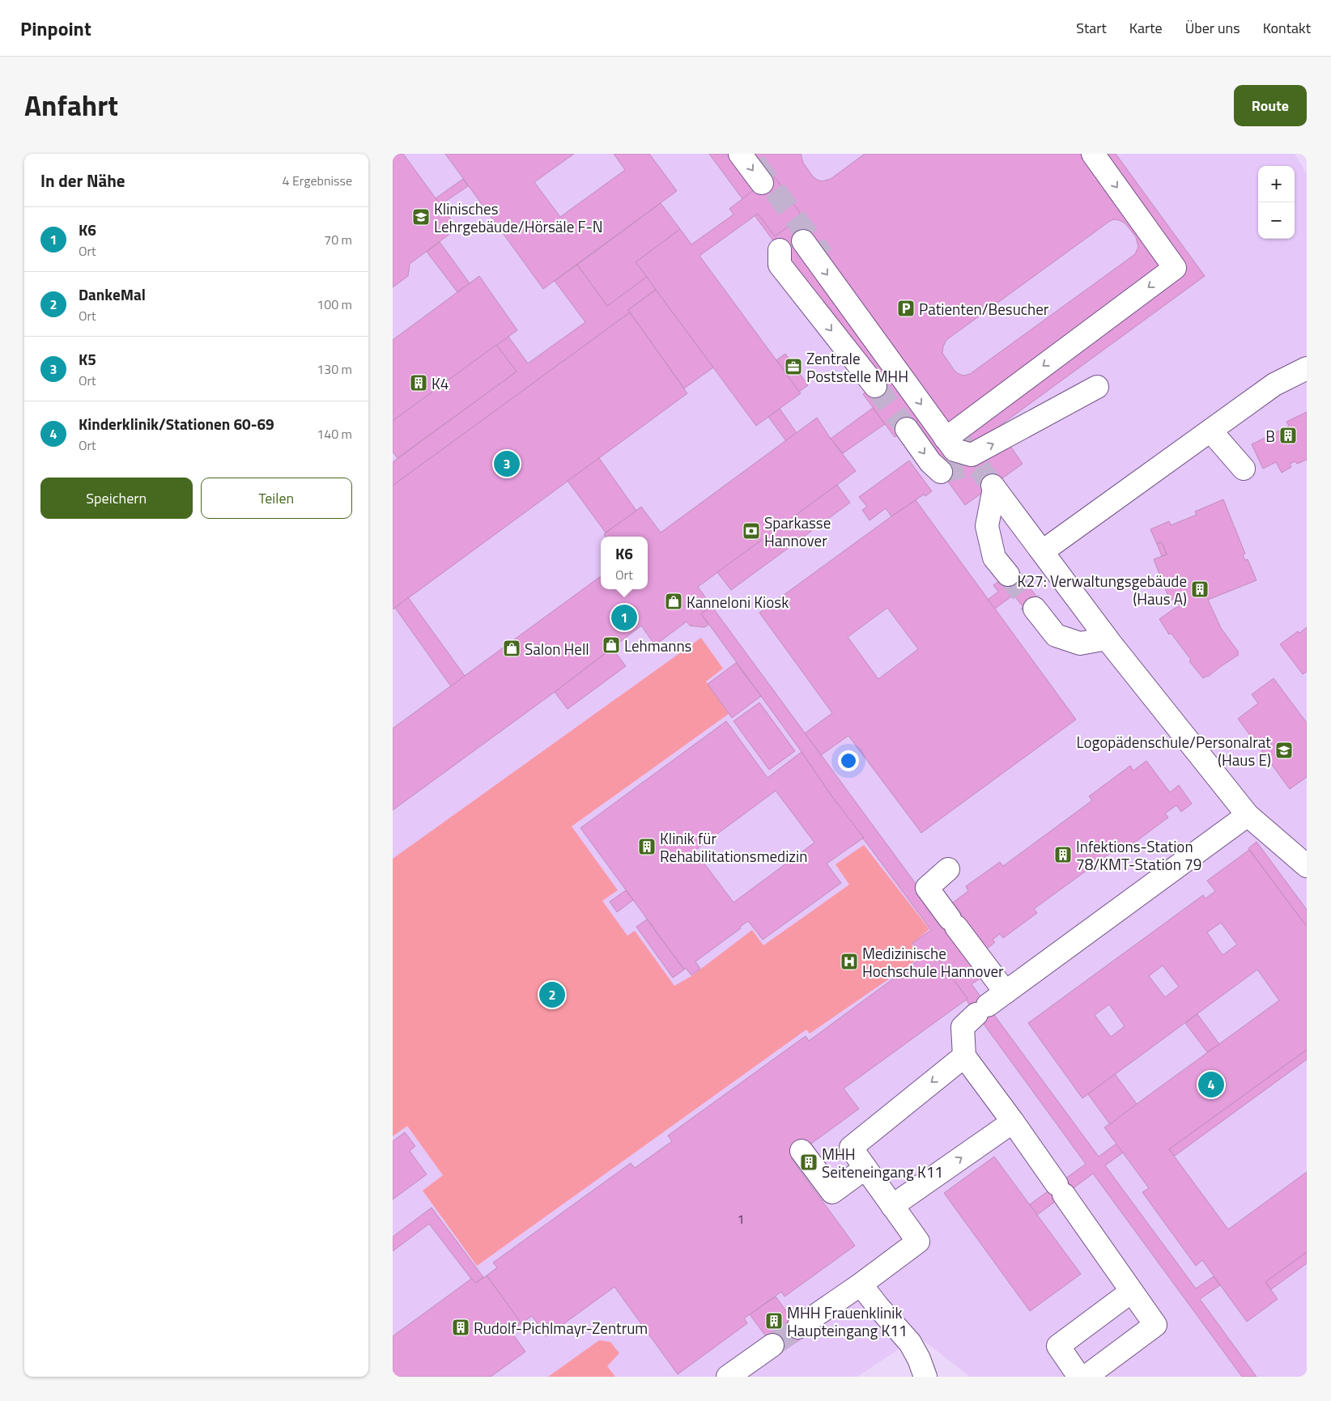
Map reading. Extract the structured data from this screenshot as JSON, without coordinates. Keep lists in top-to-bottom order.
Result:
{
  "places": {
    "school or university": ["Klinisches Lehrgebäude/Hörsäle F-N", "Logopädenschule/Personalrat (Haus E)"],
    "parking": ["Patienten/Besucher"],
    "office": ["Zentrale Poststelle MHH"],
    "building": [
      "K4",
      "B",
      "K27: Verwaltungsgebäude (Haus A)",
      "Klinik für Rehabilitationsmedizin",
      "Infektions-Station 78/KMT-Station 79",
      "MHH Seiteneingang K11",
      "MHH Frauenklinik Haupteingang K11",
      "Rudolf-Pichlmayr-Zentrum"
    ],
    "bank": ["Sparkasse Hannover"],
    "shop": ["Kanneloni Kiosk", "Lehmanns", "Salon Hell"],
    "hospital": ["Medizinische Hochschule Hannover"]
  },
  "house_numbers": ["1"],
  "page": {
    "header": "Pinpoint",
    "nav": [
      "Start",
      "Karte",
      "Über uns",
      "Kontakt"
    ],
    "title": "Anfahrt",
    "buttons": [
      "Route",
      ["Speichern", "Teilen"]
    ],
    "heading": ["In der Nähe", "4 Ergebnisse"],
    "map_buttons": ["+", "−"],
    "list": [
      {
        "mark": "1",
        "name": "K6",
        "note": "Ort",
        "value": "70 m"
      },
      {
        "mark": "2",
        "name": "DankeMal",
        "note": "Ort",
        "value": "100 m"
      },
      {
        "mark": "3",
        "name": "K5",
        "note": "Ort",
        "value": "130 m"
      },
      {
        "mark": "4",
        "name": "Kinderklinik/Stationen 60-69",
        "note": "Ort",
        "value": "140 m"
      }
    ],
    "pins": [
      "3",
      "1",
      "2",
      "4"
    ],
    "popup": ["K6", "Ort"]
  }
}
